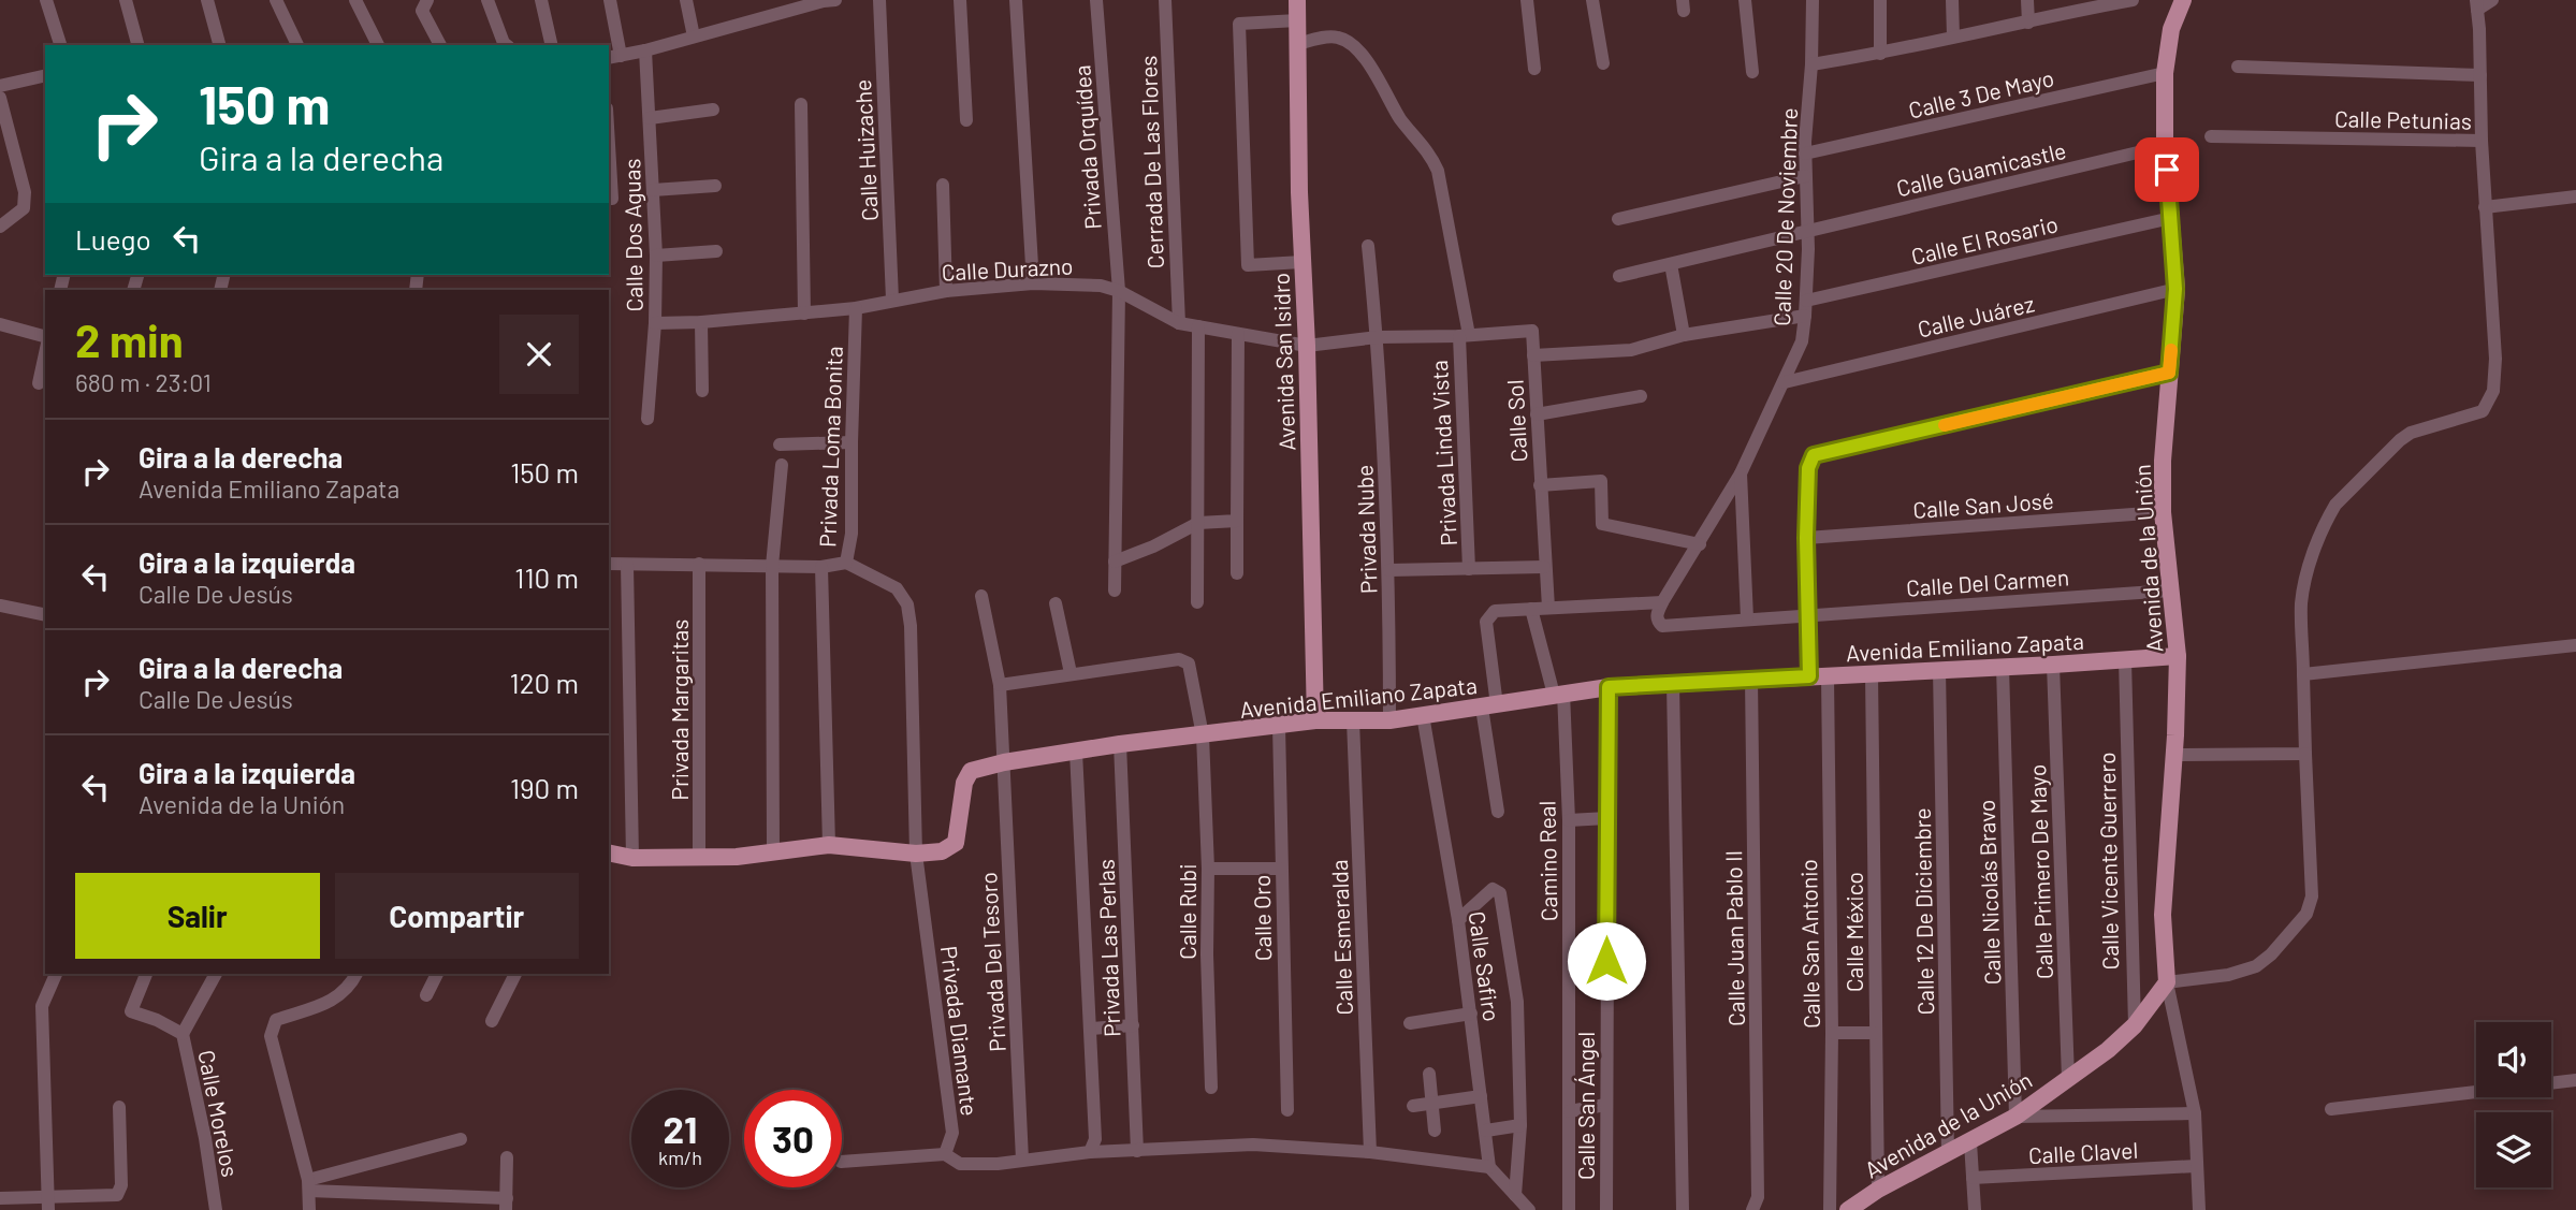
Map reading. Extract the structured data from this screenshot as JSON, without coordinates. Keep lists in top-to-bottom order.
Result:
{
  "streets": {
    "main road": ["Avenida San Isidro", "Avenida de la Unión", "Avenida Emiliano Zapata"],
    "street": [
      "Calle 3 De Mayo",
      "Calle Petunias",
      "Privada Orquídea",
      "Calle Huizache",
      "Cerrada De Las Flores",
      "Calle Guamicastle",
      "Calle 20 De Noviembre",
      "Calle Dos Aguas",
      "Calle El Rosario",
      "Calle Durazno",
      "Calle Juárez",
      "Calle Sol",
      "Privada Loma Bonita",
      "Privada Linda Vista",
      "Calle San José",
      "Privada Nube",
      "Calle Del Carmen",
      "Privada Margaritas",
      "Camino Real",
      "Calle Vicente Guerrero",
      "Calle Primero De Mayo",
      "Calle Nicolás Bravo",
      "Calle Rubi",
      "Calle 12 De Diciembre",
      "Calle Oro",
      "Calle México",
      "Calle Esmeralda",
      "Calle Juan Pablo II",
      "Calle San Antonio",
      "Privada Las Perlas",
      "Privada Del Tesoro",
      "Calle Safiro",
      "Privada Diamante",
      "Calle San Ángel",
      "Calle Morelos",
      "Calle Clavel"
    ]
  },
  "crossings": [
    ["Calle 3 De Mayo", "Calle 20 De Noviembre"],
    ["Calle 3 De Mayo", "Avenida de la Unión"],
    ["Calle Petunias", "Avenida de la Unión"],
    ["Privada Orquídea", "Calle Durazno"],
    ["Calle Huizache", "Calle Durazno"],
    ["Cerrada De Las Flores", "Calle Durazno"],
    ["Calle Guamicastle", "Calle 20 De Noviembre"],
    ["Calle Guamicastle", "Avenida de la Unión"],
    ["Calle 20 De Noviembre", "Calle El Rosario"],
    ["Calle 20 De Noviembre", "Calle Juárez"],
    ["Calle 20 De Noviembre", "Calle Sol"],
    ["Calle Dos Aguas", "Calle Durazno"],
    ["Calle El Rosario", "Calle Sol"],
    ["Calle El Rosario", "Avenida de la Unión"],
    ["Calle Durazno", "Avenida San Isidro"],
    ["Calle Durazno", "Calle Sol"],
    ["Calle Durazno", "Privada Loma Bonita"],
    ["Calle Durazno", "Privada Linda Vista"],
    ["Calle Durazno", "Privada Nube"],
    ["Calle Juárez", "Avenida de la Unión"],
    ["Avenida San Isidro", "Privada Linda Vista"],
    ["Avenida San Isidro", "Avenida Emiliano Zapata"],
    ["Privada Loma Bonita", "Privada Margaritas"],
    ["Privada Loma Bonita", "Privada Diamante"],
    ["Privada Linda Vista", "Privada Nube"],
    ["Calle San José", "Avenida de la Unión"],
    ["Privada Nube", "Avenida Emiliano Zapata"],
    ["Avenida de la Unión", "Calle Del Carmen"],
    ["Avenida de la Unión", "Avenida Emiliano Zapata"],
    ["Avenida de la Unión", "Calle Vicente Guerrero"],
    ["Avenida de la Unión", "Calle Primero De Mayo"],
    ["Avenida de la Unión", "Calle Nicolás Bravo"],
    ["Avenida de la Unión", "Calle 12 De Diciembre"],
    ["Avenida de la Unión", "Calle México"],
    ["Avenida Emiliano Zapata", "Privada Margaritas"],
    ["Avenida Emiliano Zapata", "Camino Real"],
    ["Avenida Emiliano Zapata", "Calle Vicente Guerrero"],
    ["Avenida Emiliano Zapata", "Calle Primero De Mayo"],
    ["Avenida Emiliano Zapata", "Calle Nicolás Bravo"],
    ["Avenida Emiliano Zapata", "Calle Rubi"],
    ["Avenida Emiliano Zapata", "Calle 12 De Diciembre"],
    ["Avenida Emiliano Zapata", "Calle Oro"],
    ["Avenida Emiliano Zapata", "Calle México"],
    ["Avenida Emiliano Zapata", "Calle Esmeralda"],
    ["Avenida Emiliano Zapata", "Calle Juan Pablo II"],
    ["Avenida Emiliano Zapata", "Calle San Antonio"],
    ["Avenida Emiliano Zapata", "Privada Las Perlas"],
    ["Avenida Emiliano Zapata", "Privada Del Tesoro"],
    ["Avenida Emiliano Zapata", "Calle Safiro"],
    ["Avenida Emiliano Zapata", "Privada Diamante"],
    ["Avenida Emiliano Zapata", "Calle San Ángel"]
  ],
  "page": {
    "turn": ["150 m", "Gira a la derecha"],
    "then": "Luego",
    "heading": ["2 min", "680 m · 23:01"],
    "list": [
      {
        "name": "Gira a la derecha",
        "note": "Avenida Emiliano Zapata",
        "value": "150 m"
      },
      {
        "name": "Gira a la izquierda",
        "note": "Calle De Jesús",
        "value": "110 m"
      },
      {
        "name": "Gira a la derecha",
        "note": "Calle De Jesús",
        "value": "120 m"
      },
      {
        "name": "Gira a la izquierda",
        "note": "Avenida de la Unión",
        "value": "190 m"
      }
    ],
    "buttons": ["Salir", "Compartir"],
    "speed": "21 km/h",
    "limit": "30"
  }
}
